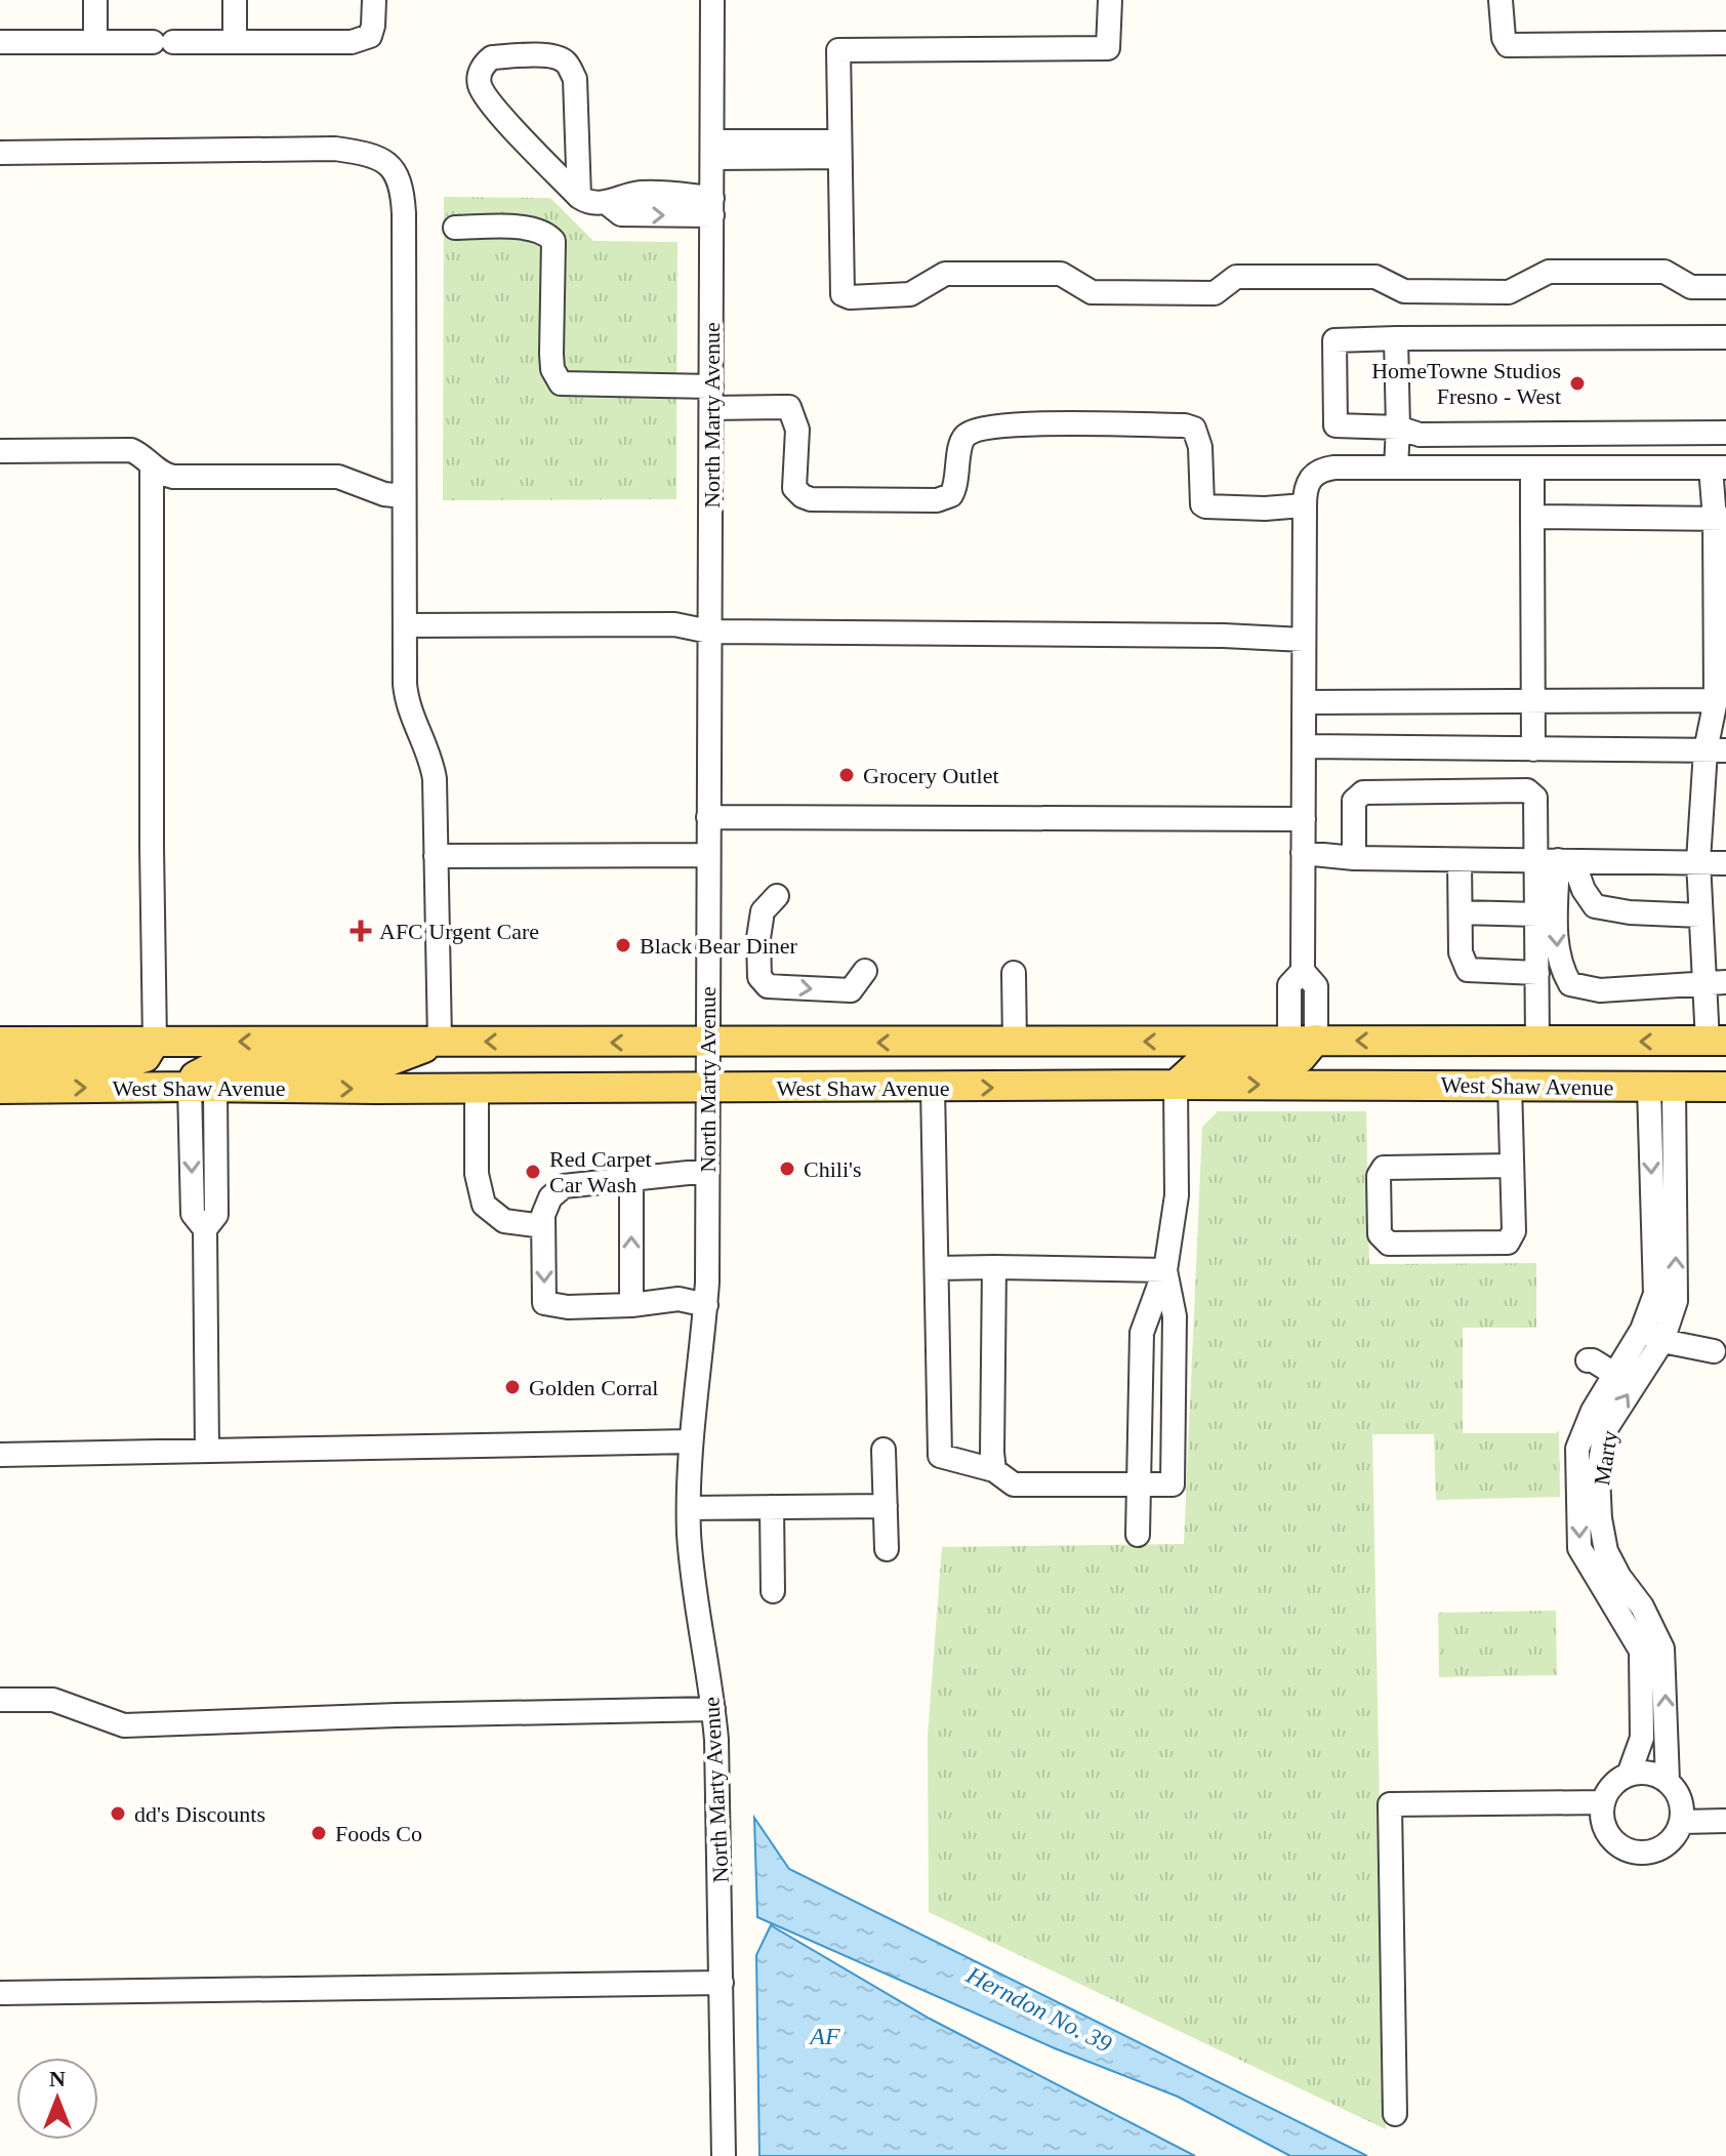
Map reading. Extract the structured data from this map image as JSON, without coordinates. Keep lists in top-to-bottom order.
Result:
{
  "streets": {
    "main road": ["West Shaw Avenue"],
    "street": ["North Marty Avenue", "Marty"]
  },
  "crossings": [
    ["North Marty Avenue", "West Shaw Avenue"],
    ["West Shaw Avenue", "Marty"]
  ],
  "water": ["Herndon No. 39", "AF"],
  "places": {
    "other": [
      "HomeTowne Studios Fresno - West",
      "Grocery Outlet",
      "Black Bear Diner",
      "Chili's",
      "Red Carpet Car Wash",
      "Golden Corral",
      "dd's Discounts",
      "Foods Co"
    ],
    "health": ["AFC Urgent Care"]
  },
  "north": "top"
}
